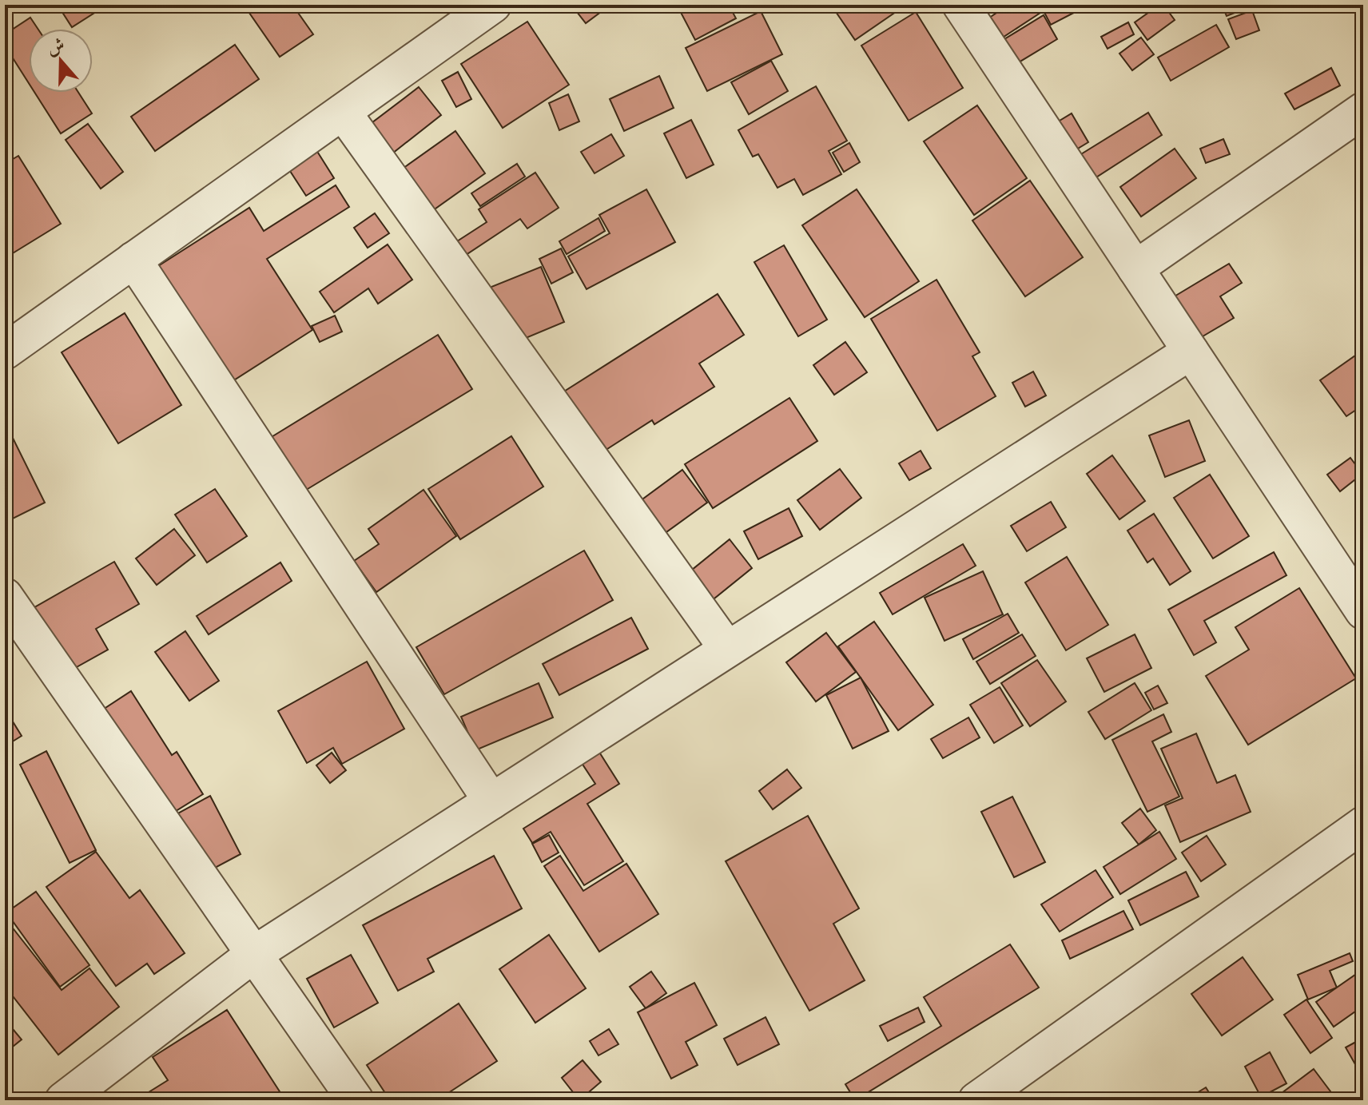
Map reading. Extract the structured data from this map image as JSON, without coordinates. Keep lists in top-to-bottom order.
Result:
{
  "north": "top"
}
